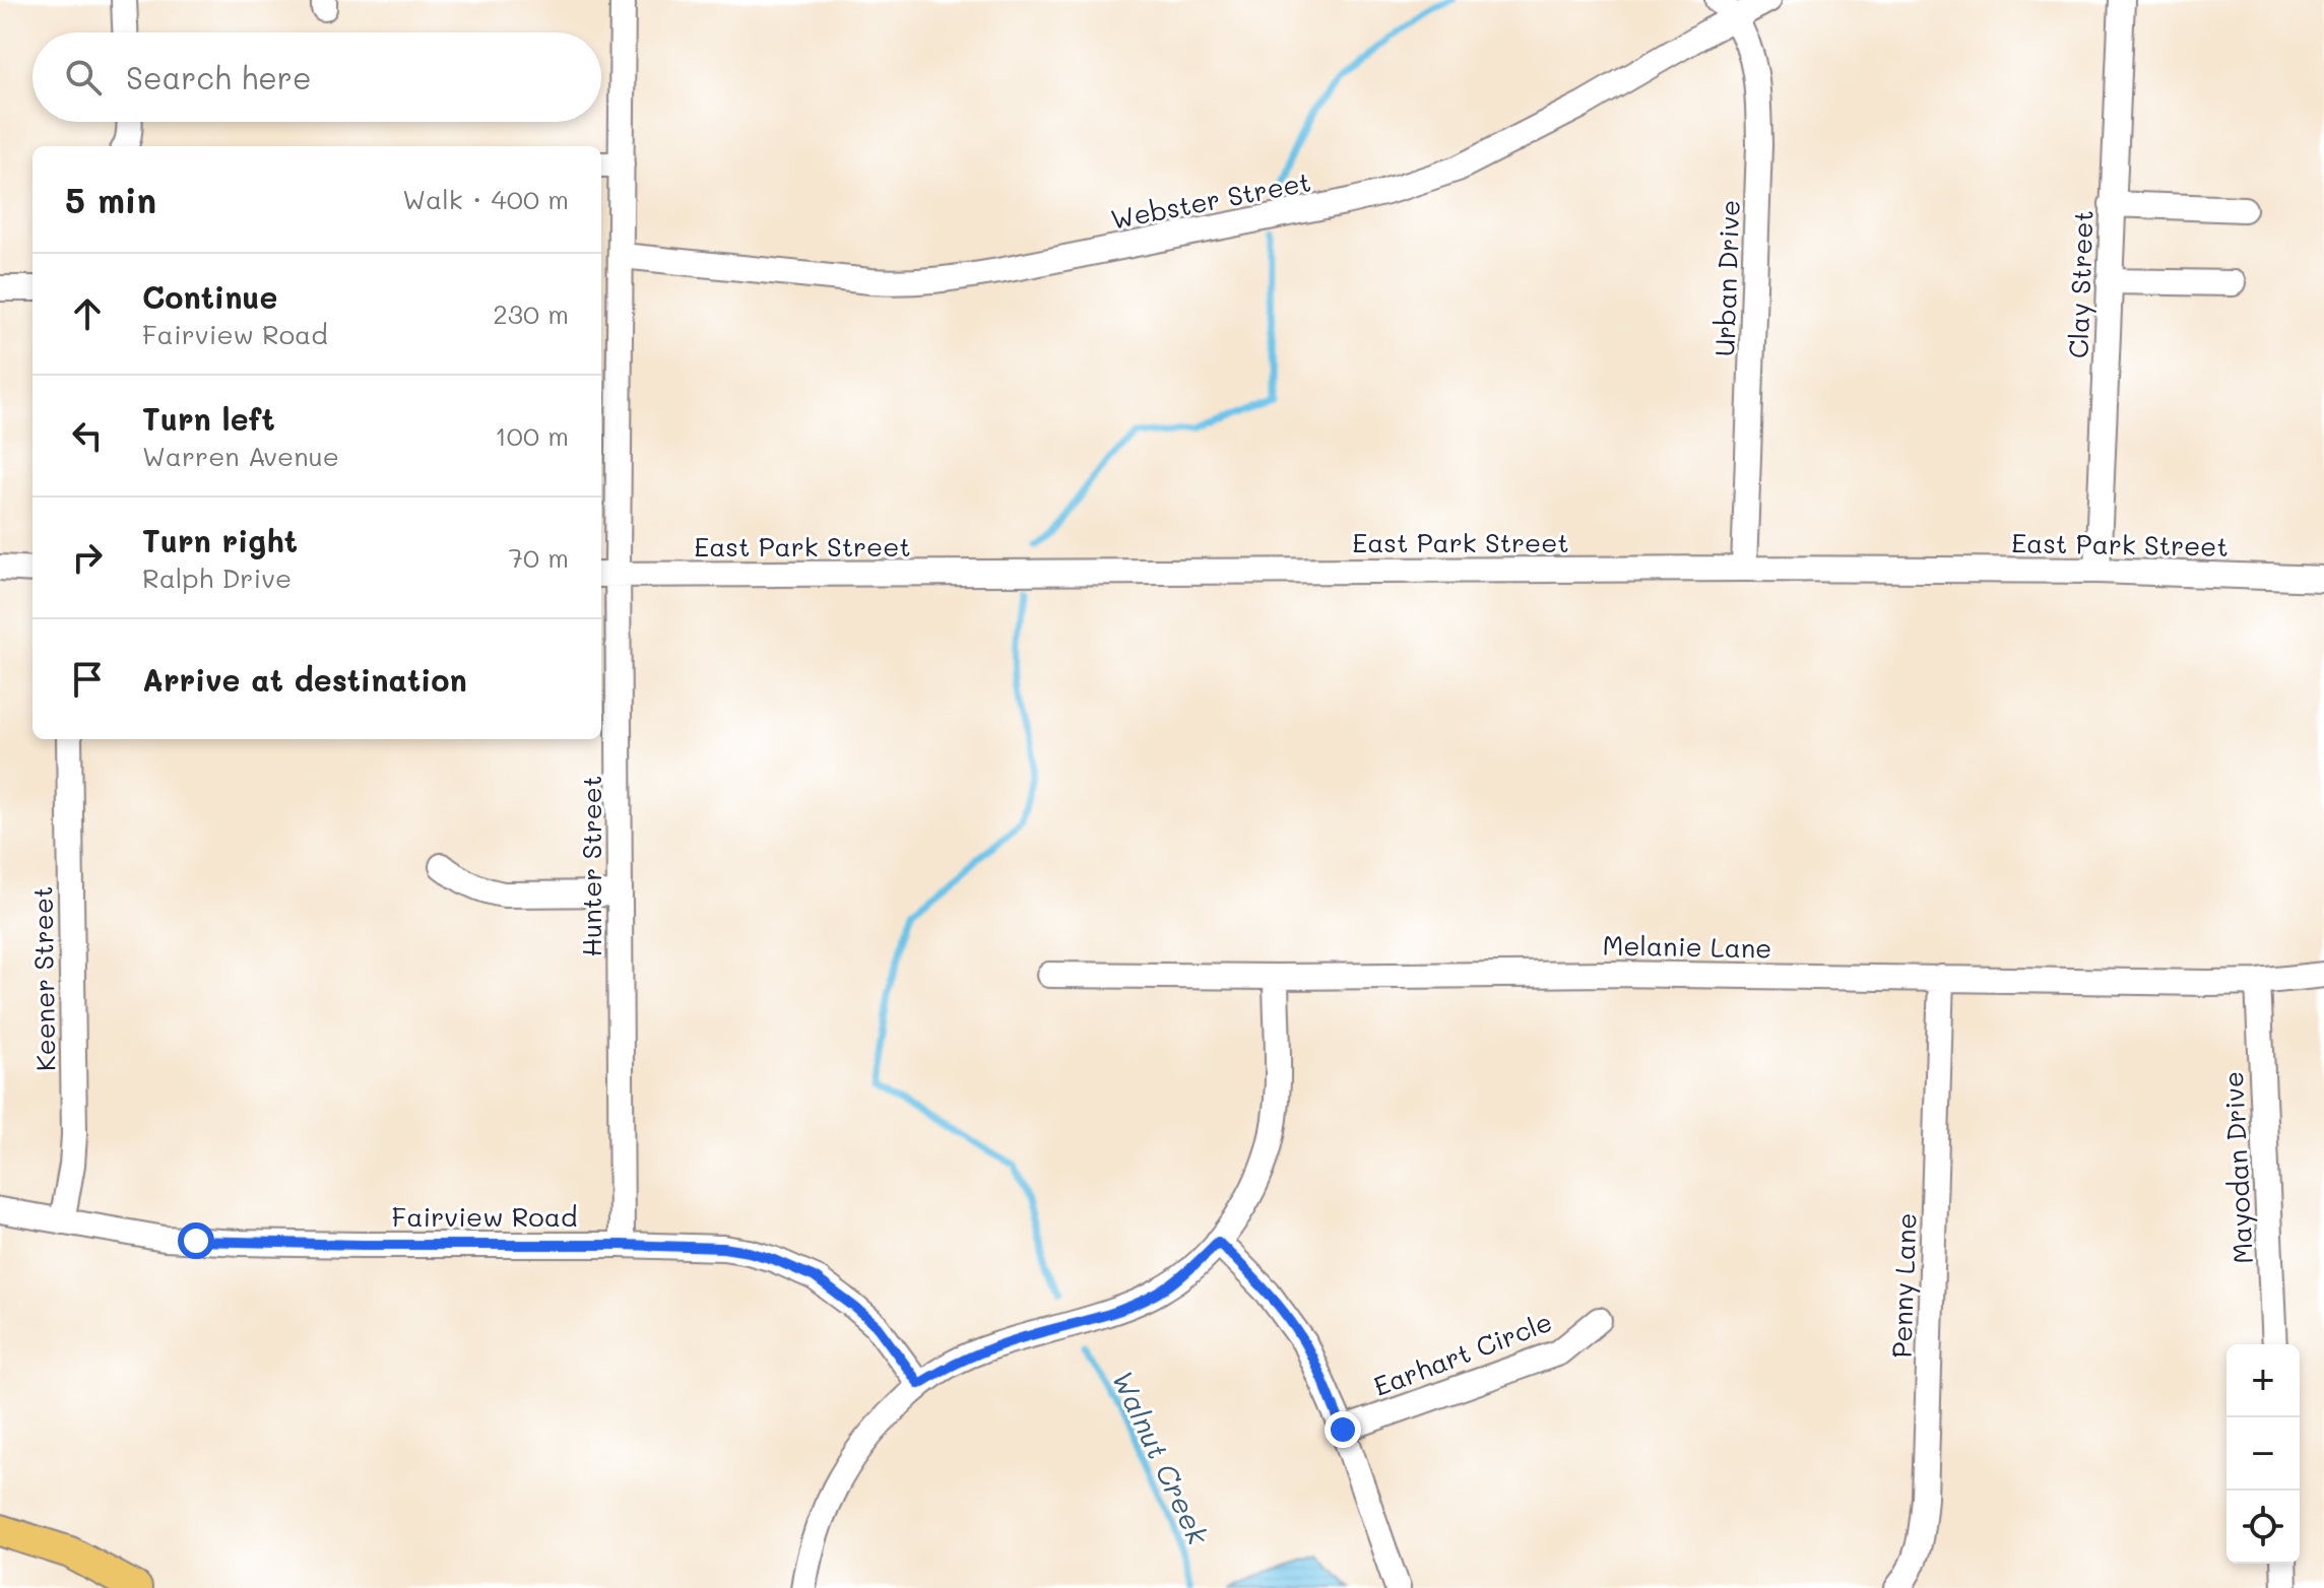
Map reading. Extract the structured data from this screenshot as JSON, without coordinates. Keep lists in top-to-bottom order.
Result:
{
  "streets": {
    "street": [
      "Webster Street",
      "Urban Drive",
      "Clay Street",
      "East Park Street",
      "Hunter Street",
      "Melanie Lane",
      "Keener Street",
      "Mayodan Drive",
      "Fairview Road",
      "Penny Lane",
      "Earhart Circle"
    ]
  },
  "crossings": [
    ["Webster Street", "Urban Drive"],
    ["Webster Street", "Hunter Street"],
    ["Urban Drive", "East Park Street"],
    ["Clay Street", "East Park Street"],
    ["East Park Street", "Hunter Street"],
    ["Hunter Street", "Fairview Road"],
    ["Melanie Lane", "Mayodan Drive"],
    ["Melanie Lane", "Penny Lane"],
    ["Keener Street", "Fairview Road"]
  ],
  "water": ["Walnut Creek"],
  "page": {
    "search": "Search here",
    "heading": ["5 min", "Walk · 400 m"],
    "list": [
      ["Continue", "Fairview Road", "230 m"],
      ["Turn left", "Warren Avenue", "100 m"],
      ["Turn right", "Ralph Drive", "70 m"],
      "Arrive at destination"
    ],
    "map_buttons": ["+", "−"]
  }
}
